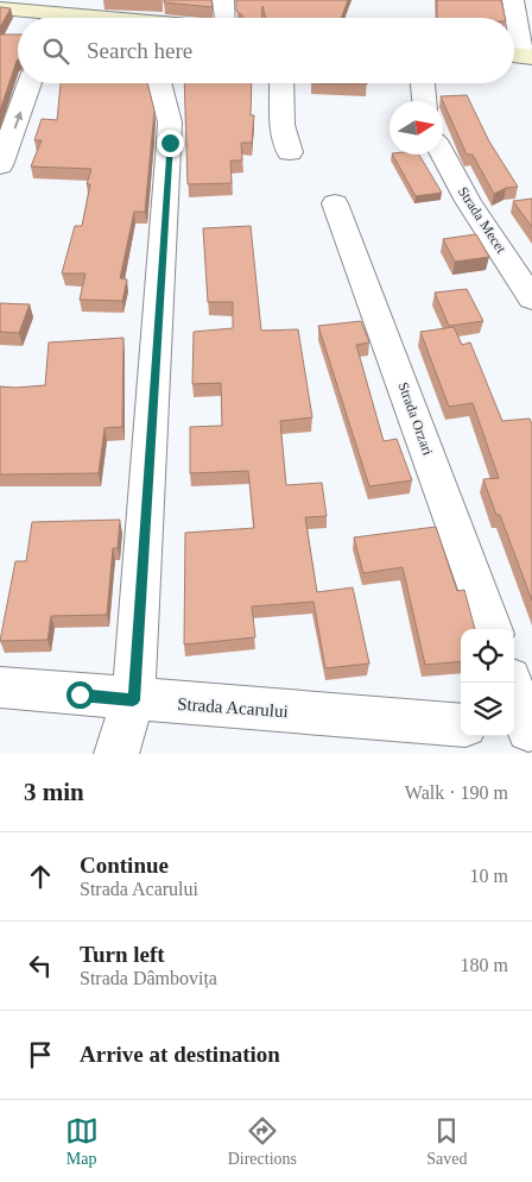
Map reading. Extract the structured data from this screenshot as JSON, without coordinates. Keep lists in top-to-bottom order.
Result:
{
  "streets": {
    "street": ["Strada Mecet", "Strada Orzari", "Strada Acarului"]
  },
  "north": "right",
  "page": {
    "search": "Search here",
    "heading": ["3 min", "Walk · 190 m"],
    "list": [
      ["Continue", "Strada Acarului", "10 m"],
      ["Turn left", "Strada Dâmbovița", "180 m"],
      "Arrive at destination"
    ],
    "nav": ["Map", "Directions", "Saved"]
  }
}
